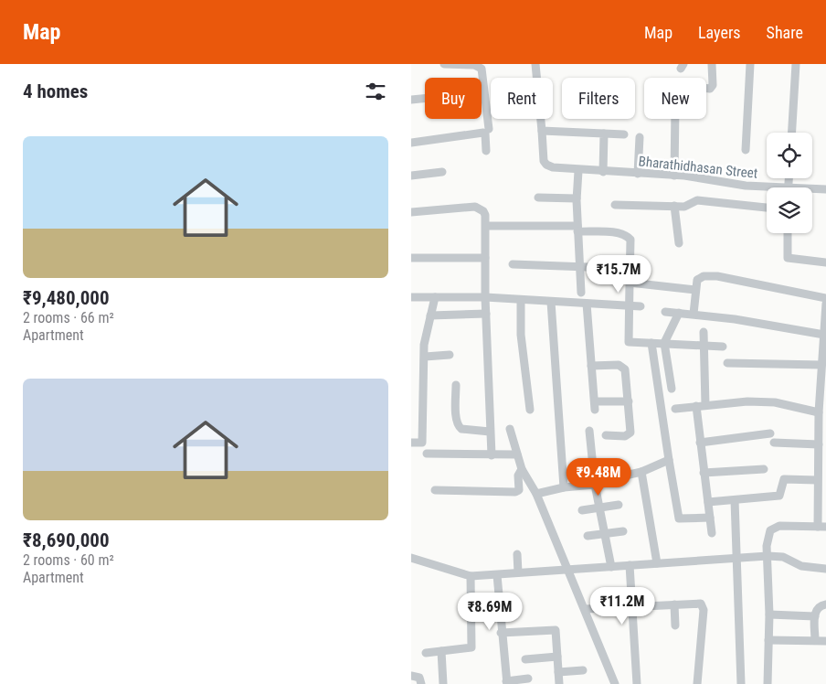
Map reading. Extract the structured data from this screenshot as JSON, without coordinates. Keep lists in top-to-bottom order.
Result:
{
  "streets": {
    "street": ["Bharathidhasan Street"]
  },
  "page": {
    "header": "Map",
    "nav": ["Map", "Layers", "Share"],
    "heading": "4 homes",
    "chip": [
      "Buy",
      "Rent",
      "Filters",
      "New"
    ],
    "list": [
      {
        "name": "₹9,480,000",
        "note": "2 rooms · 66 m² · Apartment"
      },
      {
        "name": "₹8,690,000",
        "note": "2 rooms · 60 m² · Apartment"
      }
    ],
    "price": [
      "₹15.7M",
      "₹9.48M",
      "₹11.2M",
      "₹8.69M"
    ]
  }
}
